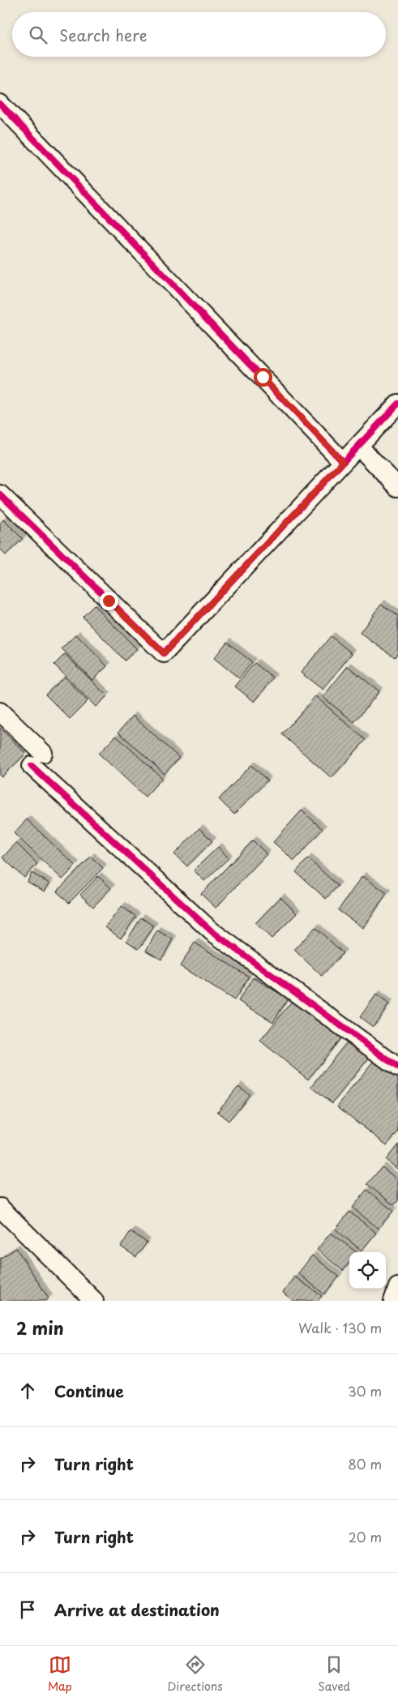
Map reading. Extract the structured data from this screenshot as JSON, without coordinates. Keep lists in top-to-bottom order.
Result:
{
  "page": {
    "search": "Search here",
    "heading": ["2 min", "Walk · 130 m"],
    "list": [
      ["Continue", "30 m"],
      ["Turn right", "80 m"],
      ["Turn right", "20 m"],
      "Arrive at destination"
    ],
    "nav": ["Map", "Directions", "Saved"]
  }
}
